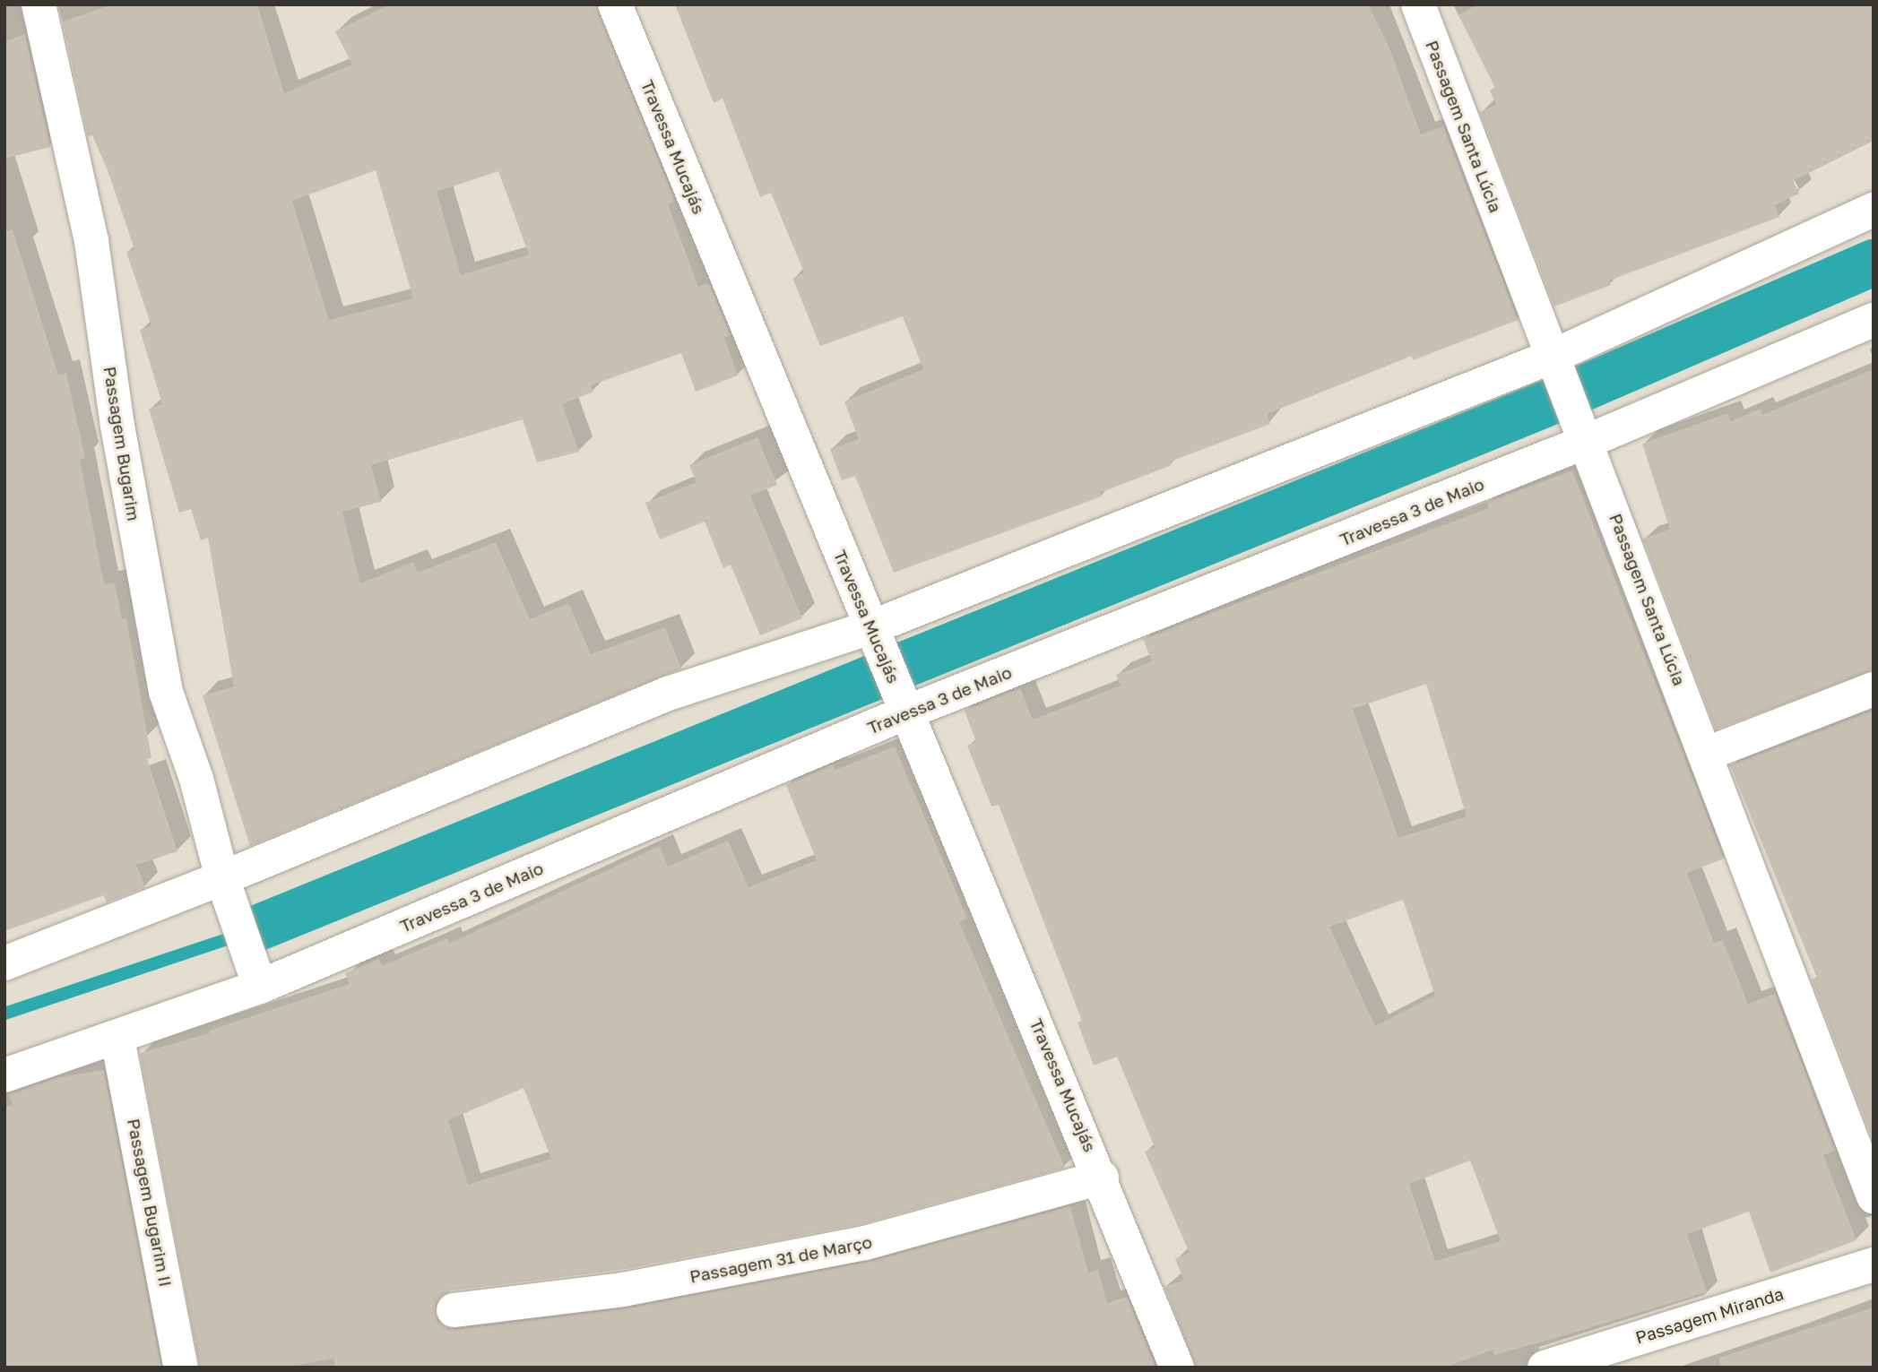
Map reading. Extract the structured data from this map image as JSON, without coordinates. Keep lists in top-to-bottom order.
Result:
{
  "streets": {
    "street": [
      "Passagem Santa Lúcia",
      "Travessa Mucajás",
      "Passagem Bugarim",
      "Travessa 3 de Maio",
      "Passagem Bugarim II",
      "Passagem 31 de Março",
      "Passagem Miranda"
    ]
  },
  "crossings": [
    ["Passagem Santa Lúcia", "Travessa 3 de Maio"],
    ["Travessa Mucajás", "Travessa 3 de Maio"],
    ["Travessa Mucajás", "Passagem 31 de Março"],
    ["Passagem Bugarim", "Travessa 3 de Maio"],
    ["Travessa 3 de Maio", "Passagem Bugarim II"]
  ]
}
